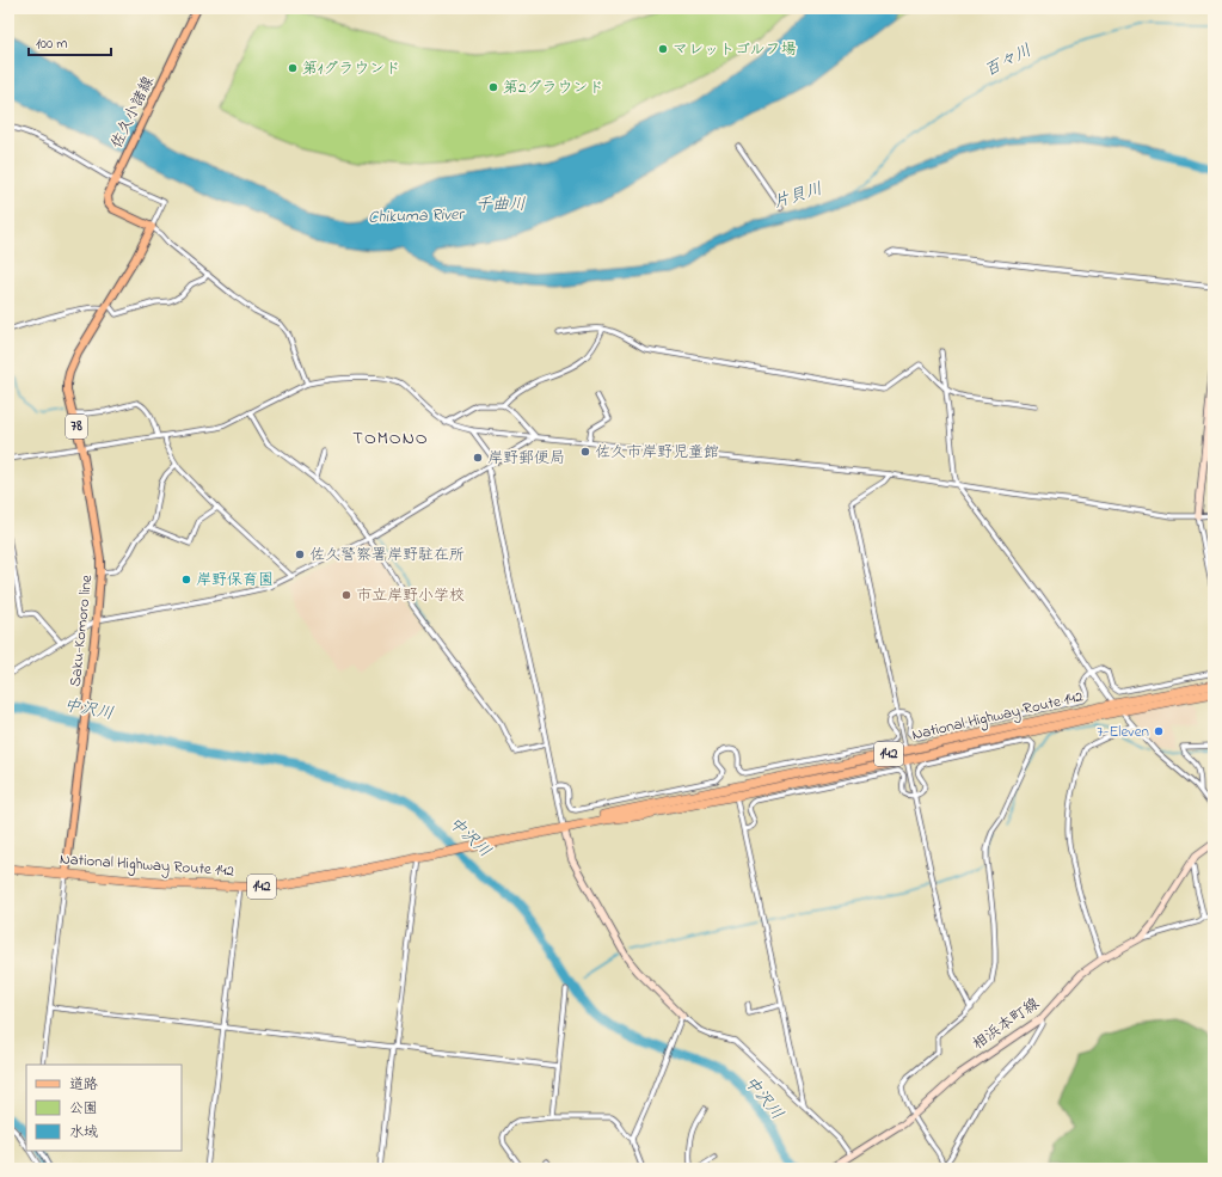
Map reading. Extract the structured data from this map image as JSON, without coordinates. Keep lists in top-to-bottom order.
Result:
{
  "streets": {
    "highway": ["National Highway Route 142", "142"],
    "main road": [
      "佐久小諸線",
      "78",
      "Saku-Komoro line",
      "相浜本町線"
    ]
  },
  "crossings": [
    ["Saku-Komoro line", "National Highway Route 142"]
  ],
  "districts": ["TOMONO"],
  "water": [
    "百々川",
    "片貝川",
    "千曲川",
    "Chikuma River",
    "中沢川"
  ],
  "places": [
    "マレットゴルフ場",
    "第1グラウンド",
    "第2グラウンド",
    "佐久市岸野児童館",
    "岸野郵便局",
    "佐久警察署岸野駐在所",
    "岸野保育園",
    "市立岸野小学校",
    "7-Eleven"
  ],
  "legend": ["道路", "公園", "水域"],
  "scale_bar": "100 m"
}
